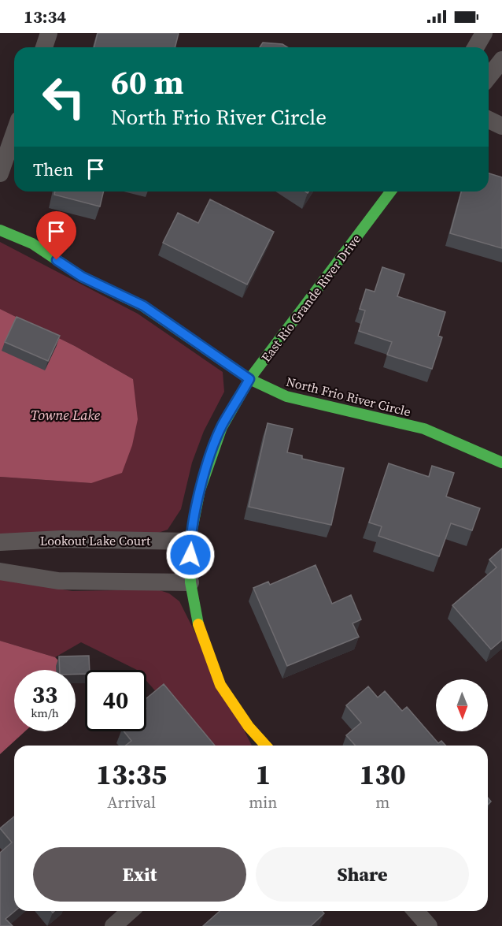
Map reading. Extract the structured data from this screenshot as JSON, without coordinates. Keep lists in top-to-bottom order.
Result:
{
  "streets": {
    "street": ["East Rio Grande River Drive", "North Frio River Circle", "Lookout Lake Court"]
  },
  "crossings": [
    ["East Rio Grande River Drive", "North Frio River Circle"],
    ["East Rio Grande River Drive", "Lookout Lake Court"]
  ],
  "water": ["Towne Lake"],
  "north": "bottom",
  "page": {
    "status": "13:34",
    "turn": ["60 m", "North Frio River Circle"],
    "then": "Then",
    "speed": "33 km/h",
    "limit": "40",
    "eta": [
      "13:35",
      "Arrival",
      "1",
      "min",
      "130",
      "m"
    ],
    "buttons": ["Exit", "Share"]
  }
}
